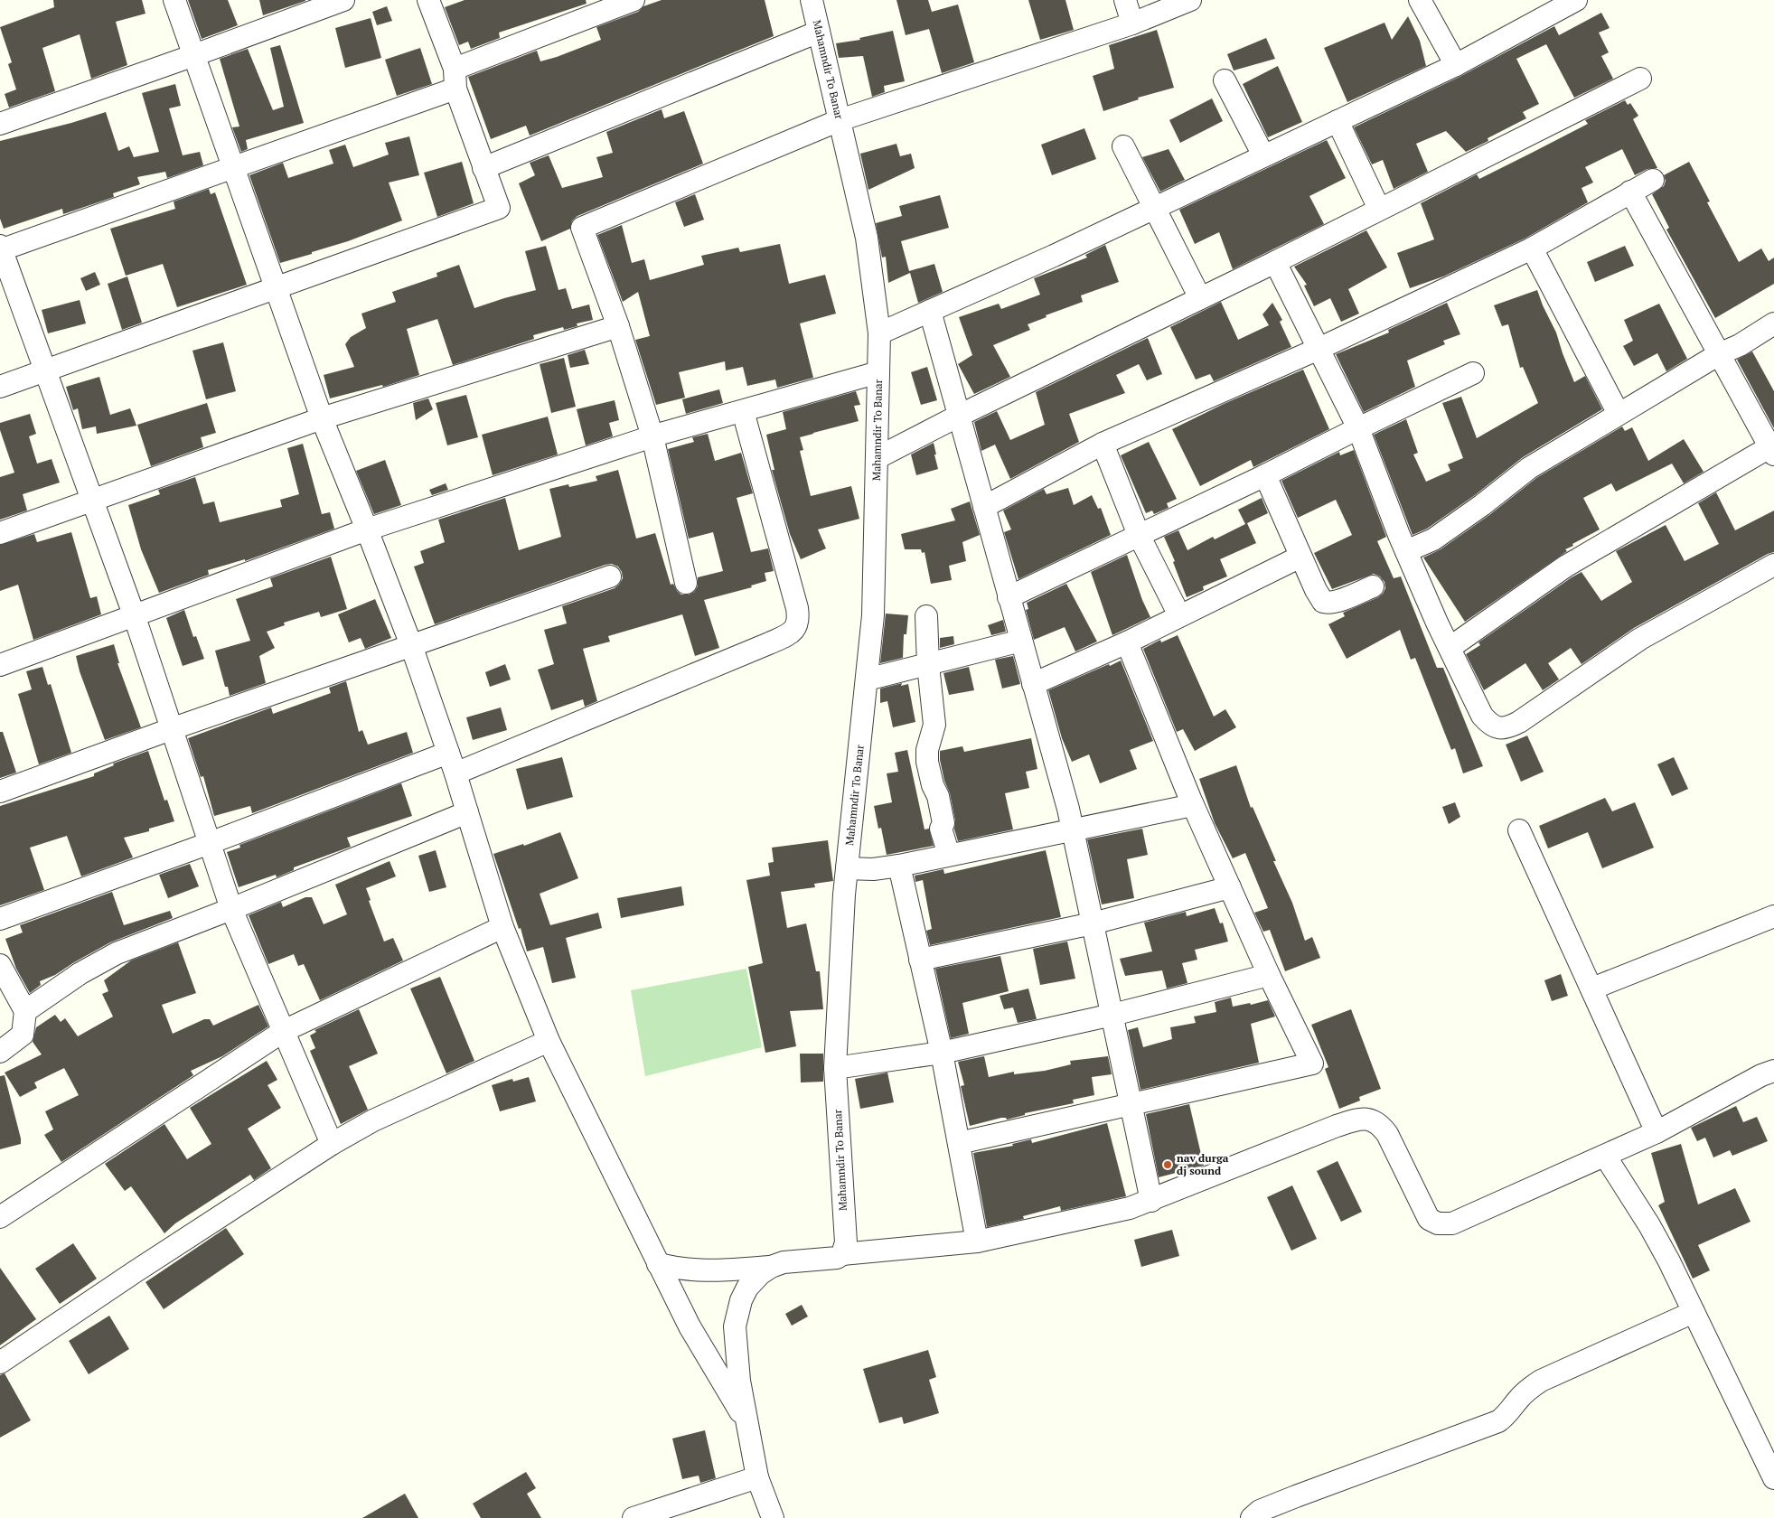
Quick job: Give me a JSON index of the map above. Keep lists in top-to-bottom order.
{
  "streets": {
    "street": ["Mahamndir To Banar"]
  },
  "places": ["nav durga dj sound"]
}
